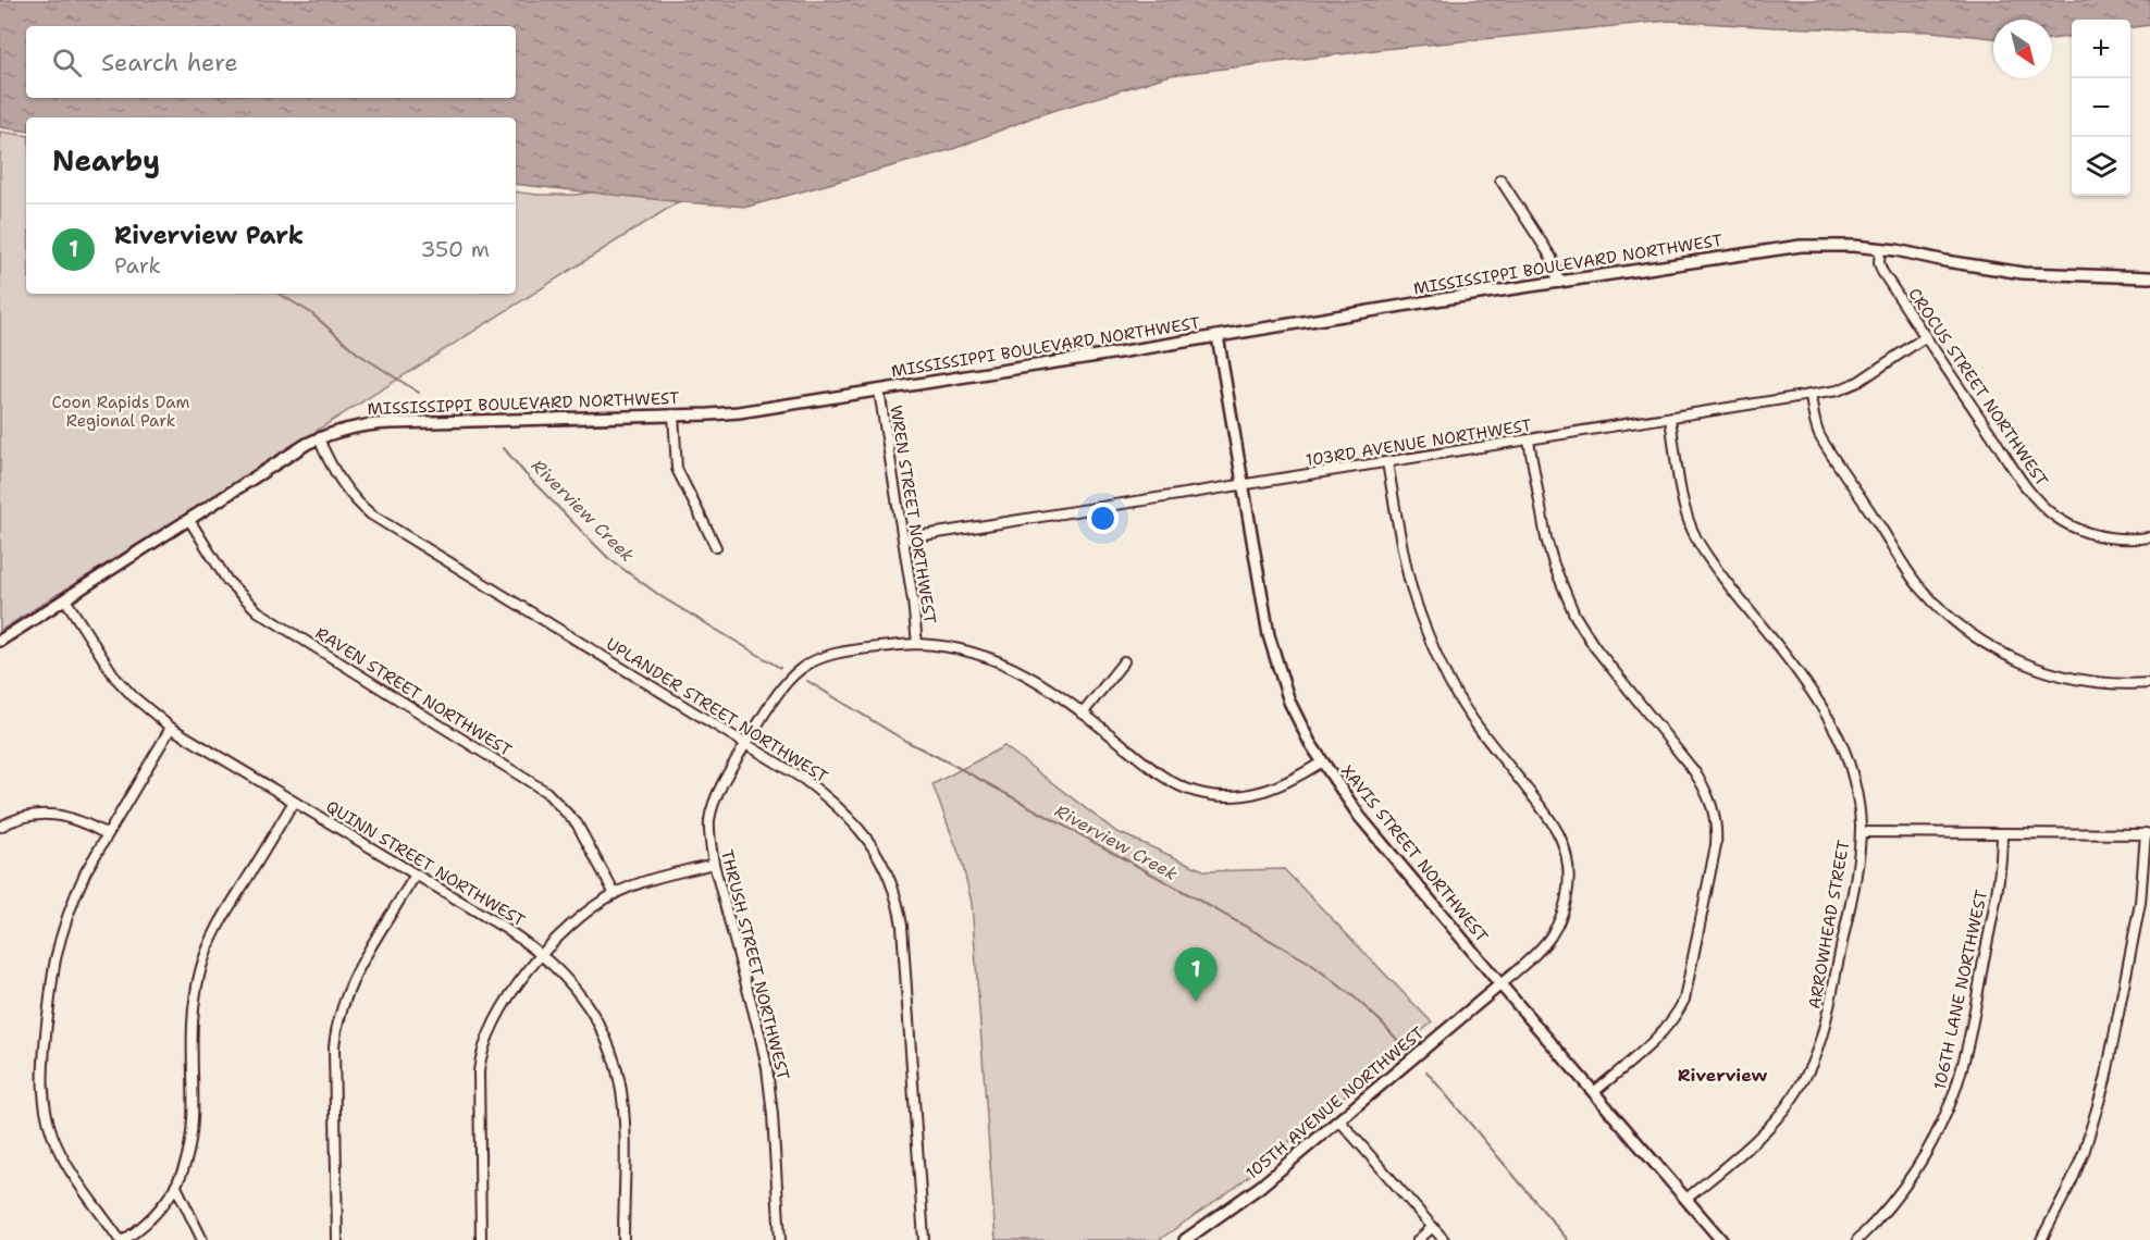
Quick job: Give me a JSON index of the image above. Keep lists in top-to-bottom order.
{
  "streets": {
    "street": [
      "MISSISSIPPI BOULEVARD NORTHWEST",
      "CROCUS STREET NORTHWEST",
      "103RD AVENUE NORTHWEST",
      "WREN STREET NORTHWEST",
      "RAVEN STREET NORTHWEST",
      "UPLANDER STREET NORTHWEST",
      "XAVIS STREET NORTHWEST",
      "QUINN STREET NORTHWEST",
      "ARROWHEAD STREET",
      "THRUSH STREET NORTHWEST",
      "106TH LANE NORTHWEST",
      "105TH AVENUE NORTHWEST"
    ]
  },
  "crossings": [
    ["MISSISSIPPI BOULEVARD NORTHWEST", "CROCUS STREET NORTHWEST"],
    ["MISSISSIPPI BOULEVARD NORTHWEST", "WREN STREET NORTHWEST"],
    ["MISSISSIPPI BOULEVARD NORTHWEST", "RAVEN STREET NORTHWEST"],
    ["MISSISSIPPI BOULEVARD NORTHWEST", "UPLANDER STREET NORTHWEST"],
    ["MISSISSIPPI BOULEVARD NORTHWEST", "XAVIS STREET NORTHWEST"],
    ["MISSISSIPPI BOULEVARD NORTHWEST", "QUINN STREET NORTHWEST"],
    ["CROCUS STREET NORTHWEST", "103RD AVENUE NORTHWEST"],
    ["103RD AVENUE NORTHWEST", "WREN STREET NORTHWEST"],
    ["103RD AVENUE NORTHWEST", "XAVIS STREET NORTHWEST"],
    ["103RD AVENUE NORTHWEST", "ARROWHEAD STREET"],
    ["WREN STREET NORTHWEST", "THRUSH STREET NORTHWEST"],
    ["UPLANDER STREET NORTHWEST", "THRUSH STREET NORTHWEST"],
    ["XAVIS STREET NORTHWEST", "ARROWHEAD STREET"],
    ["XAVIS STREET NORTHWEST", "THRUSH STREET NORTHWEST"],
    ["XAVIS STREET NORTHWEST", "105TH AVENUE NORTHWEST"]
  ],
  "districts": ["Riverview"],
  "water": ["Riverview Creek"],
  "parks": ["Coon Rapids Dam Regional Park"],
  "north": "bottom right",
  "page": {
    "map_buttons": ["+", "−"],
    "search": "Search here",
    "heading": "Nearby",
    "list": [
      {
        "mark": "1",
        "name": "Riverview Park",
        "note": "Park",
        "value": "350 m"
      }
    ],
    "pins": "1"
  }
}
